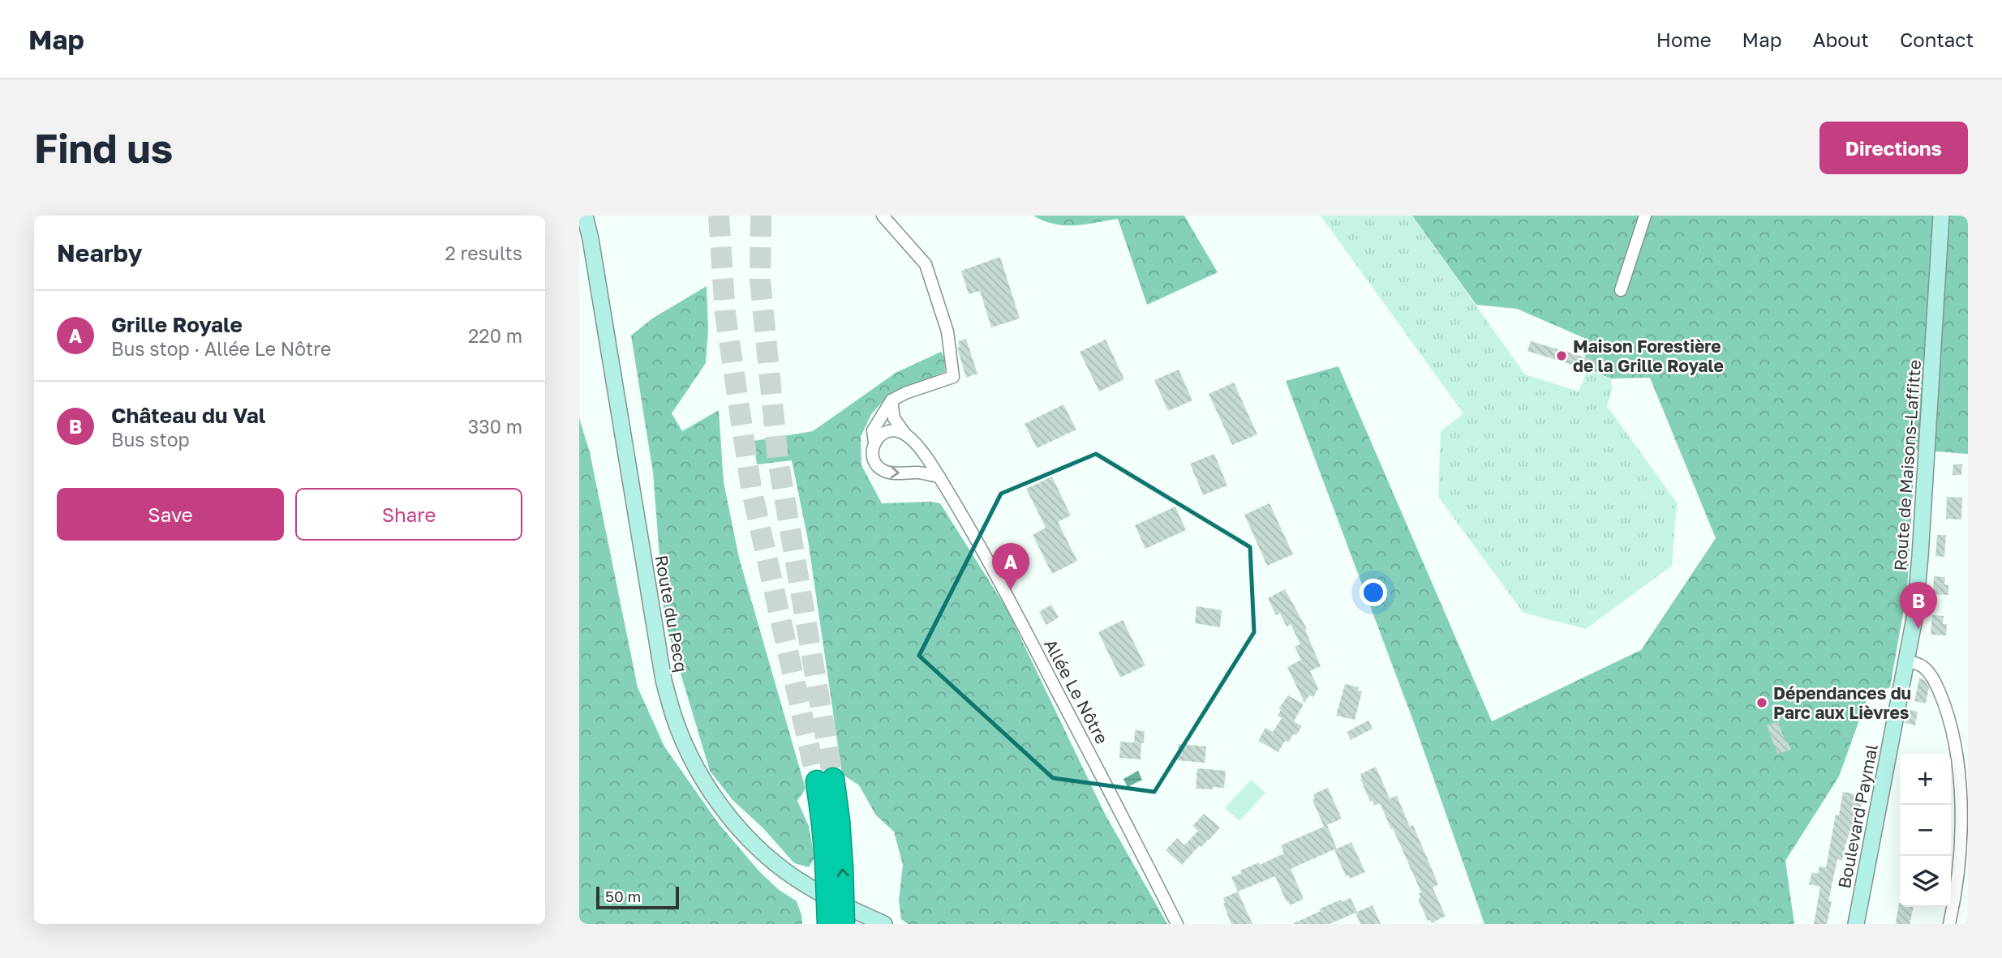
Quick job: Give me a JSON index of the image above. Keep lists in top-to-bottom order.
{
  "streets": {
    "main road": ["Route de Maisons-Laffitte", "Route du Pecq", "Boulevard Paymal"],
    "street": ["Allée Le Nôtre"]
  },
  "crossings": [
    ["Route de Maisons-Laffitte", "Boulevard Paymal"]
  ],
  "places": ["Maison Forestière de la Grille Royale", "Dépendances du Parc aux Lièvres"],
  "scale_bar": "50 m",
  "page": {
    "header": "Map",
    "nav": [
      "Home",
      "Map",
      "About",
      "Contact"
    ],
    "buttons": [
      "Directions",
      ["Save", "Share"]
    ],
    "title": "Find us",
    "heading": ["Nearby", "2 results"],
    "list": [
      {
        "mark": "A",
        "name": "Grille Royale",
        "note": "Bus stop · Allée Le Nôtre",
        "value": "220 m"
      },
      {
        "mark": "B",
        "name": "Château du Val",
        "note": "Bus stop",
        "value": "330 m"
      }
    ],
    "pins": ["A", "B"],
    "map_buttons": ["+", "−"],
    "scale": "50 m"
  }
}
